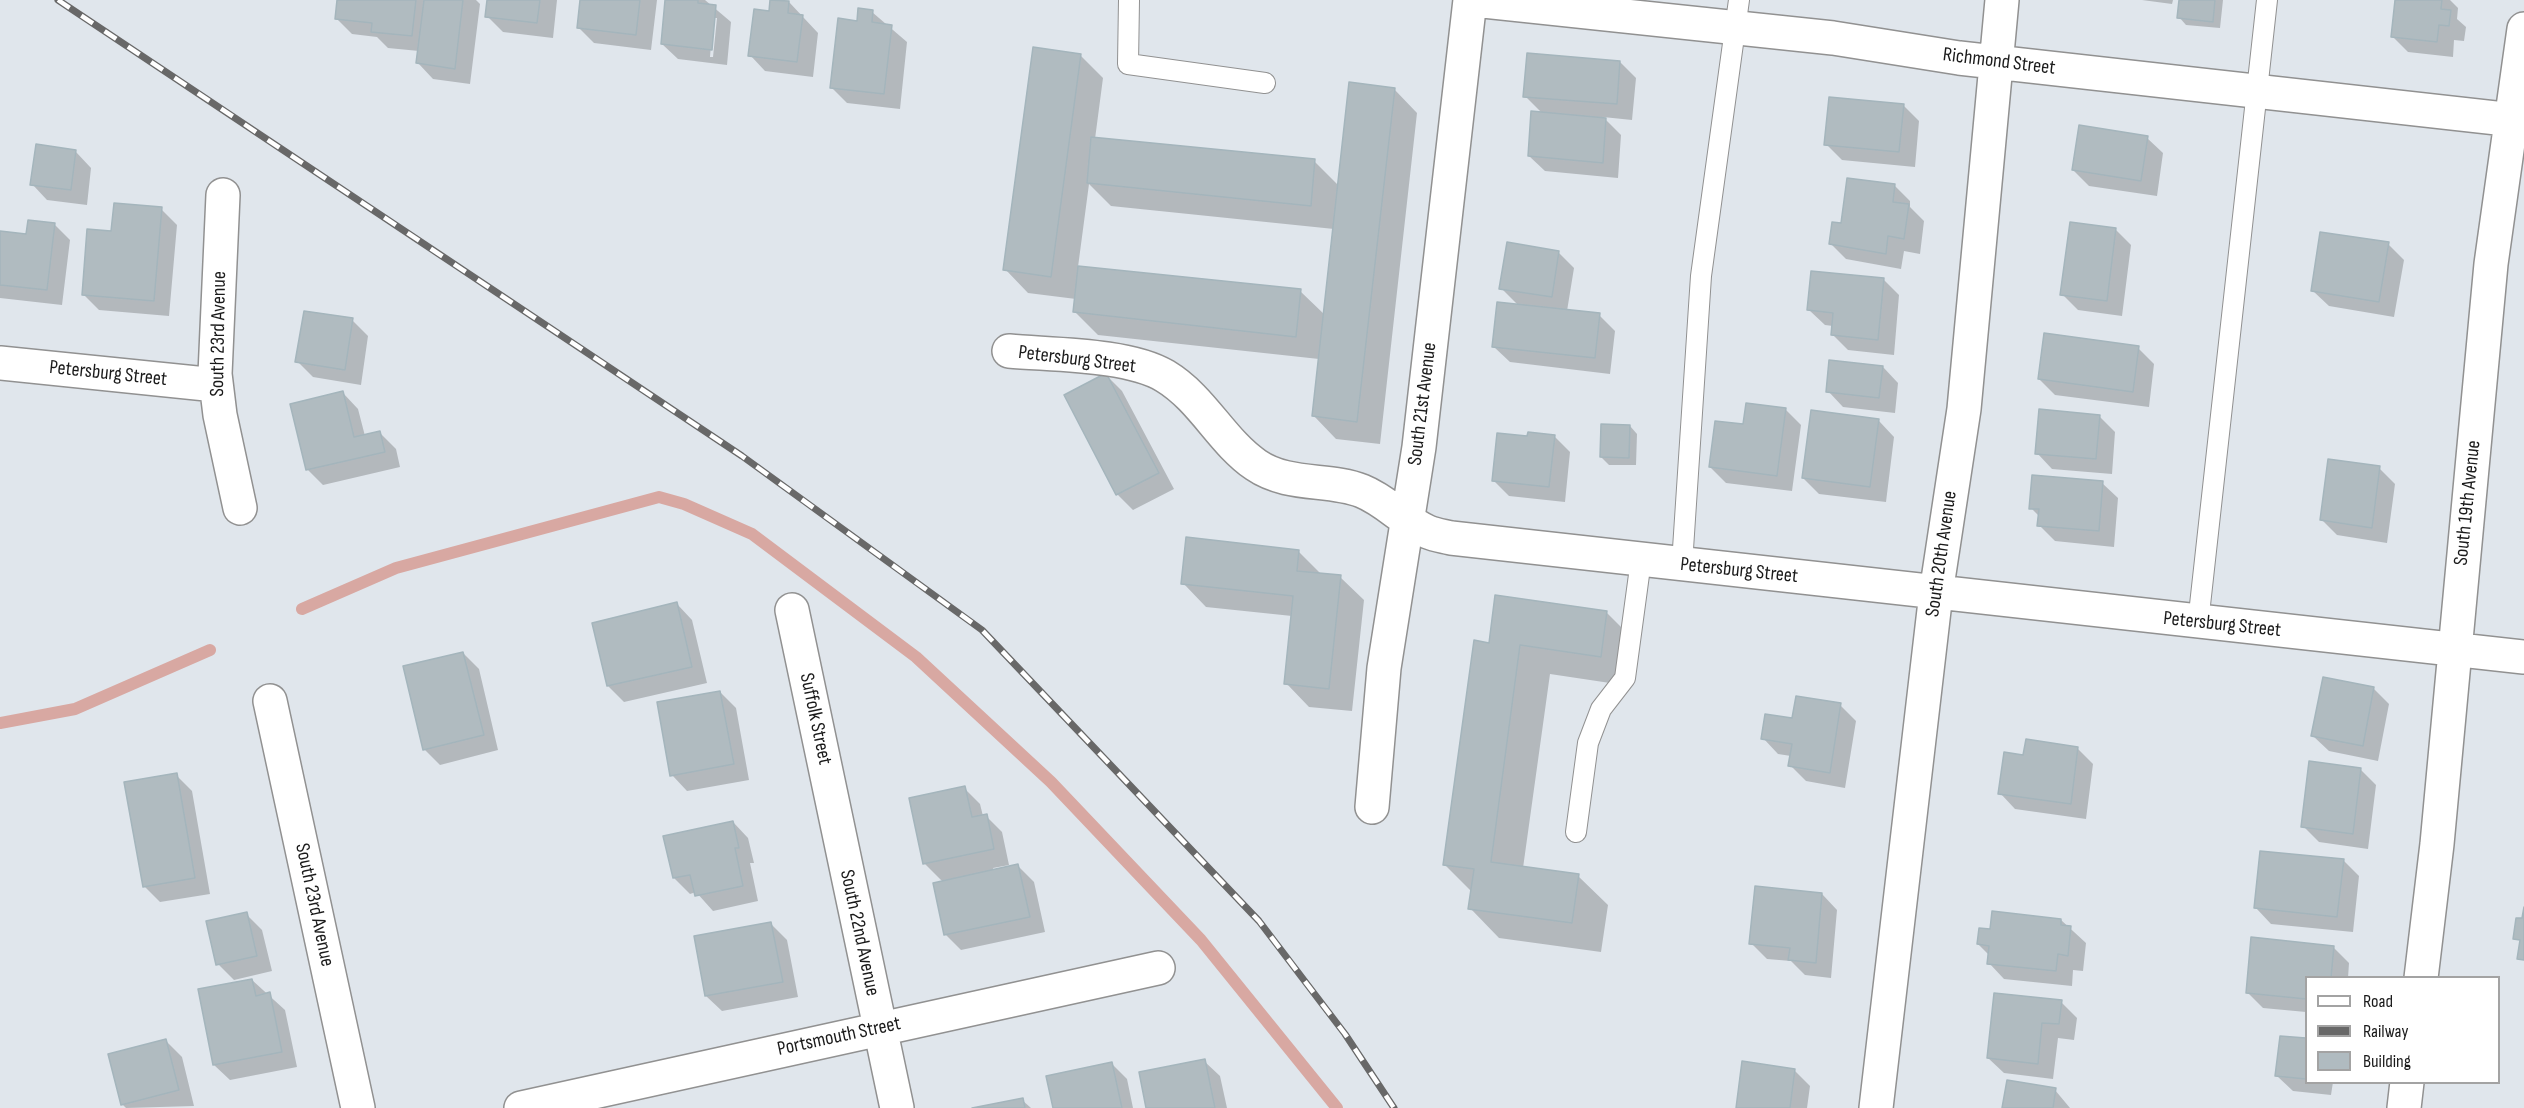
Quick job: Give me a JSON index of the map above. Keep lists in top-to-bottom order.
{
  "streets": {
    "street": [
      "Richmond Street",
      "South 23rd Avenue",
      "Petersburg Street",
      "South 21st Avenue",
      "South 19th Avenue",
      "South 20th Avenue",
      "Suffolk Street",
      "South 22nd Avenue",
      "Portsmouth Street"
    ]
  },
  "crossings": [
    ["Richmond Street", "South 21st Avenue"],
    ["Richmond Street", "South 19th Avenue"],
    ["Richmond Street", "South 20th Avenue"],
    ["South 23rd Avenue", "Petersburg Street"],
    ["Petersburg Street", "South 21st Avenue"],
    ["Petersburg Street", "South 19th Avenue"],
    ["Petersburg Street", "South 20th Avenue"],
    ["Suffolk Street", "South 22nd Avenue"],
    ["South 22nd Avenue", "Portsmouth Street"]
  ],
  "legend": ["Road", "Railway", "Building"]
}
